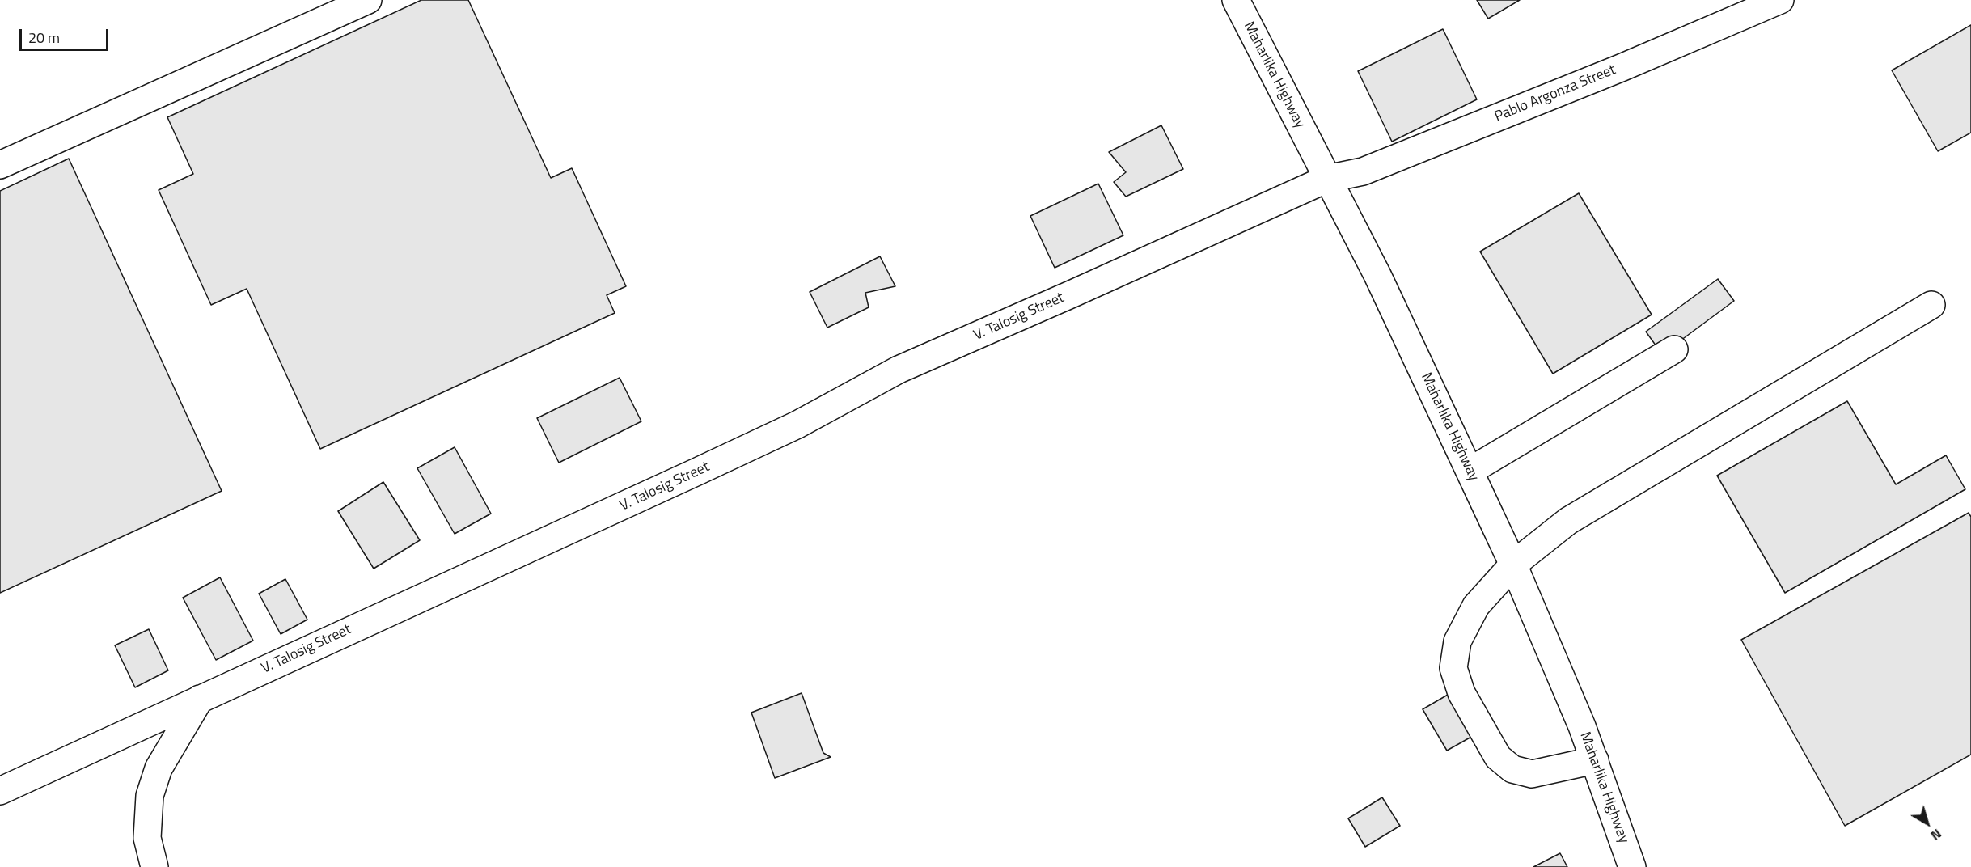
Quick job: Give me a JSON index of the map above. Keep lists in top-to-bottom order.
{
  "streets": {
    "main road": ["Maharlika Highway", "Pablo Argonza Street", "V. Talosig Street"]
  },
  "crossings": [
    ["Maharlika Highway", "Pablo Argonza Street"],
    ["Maharlika Highway", "V. Talosig Street"],
    ["Pablo Argonza Street", "V. Talosig Street"]
  ],
  "scale_bar": "20 m",
  "north": "bottom right"
}
